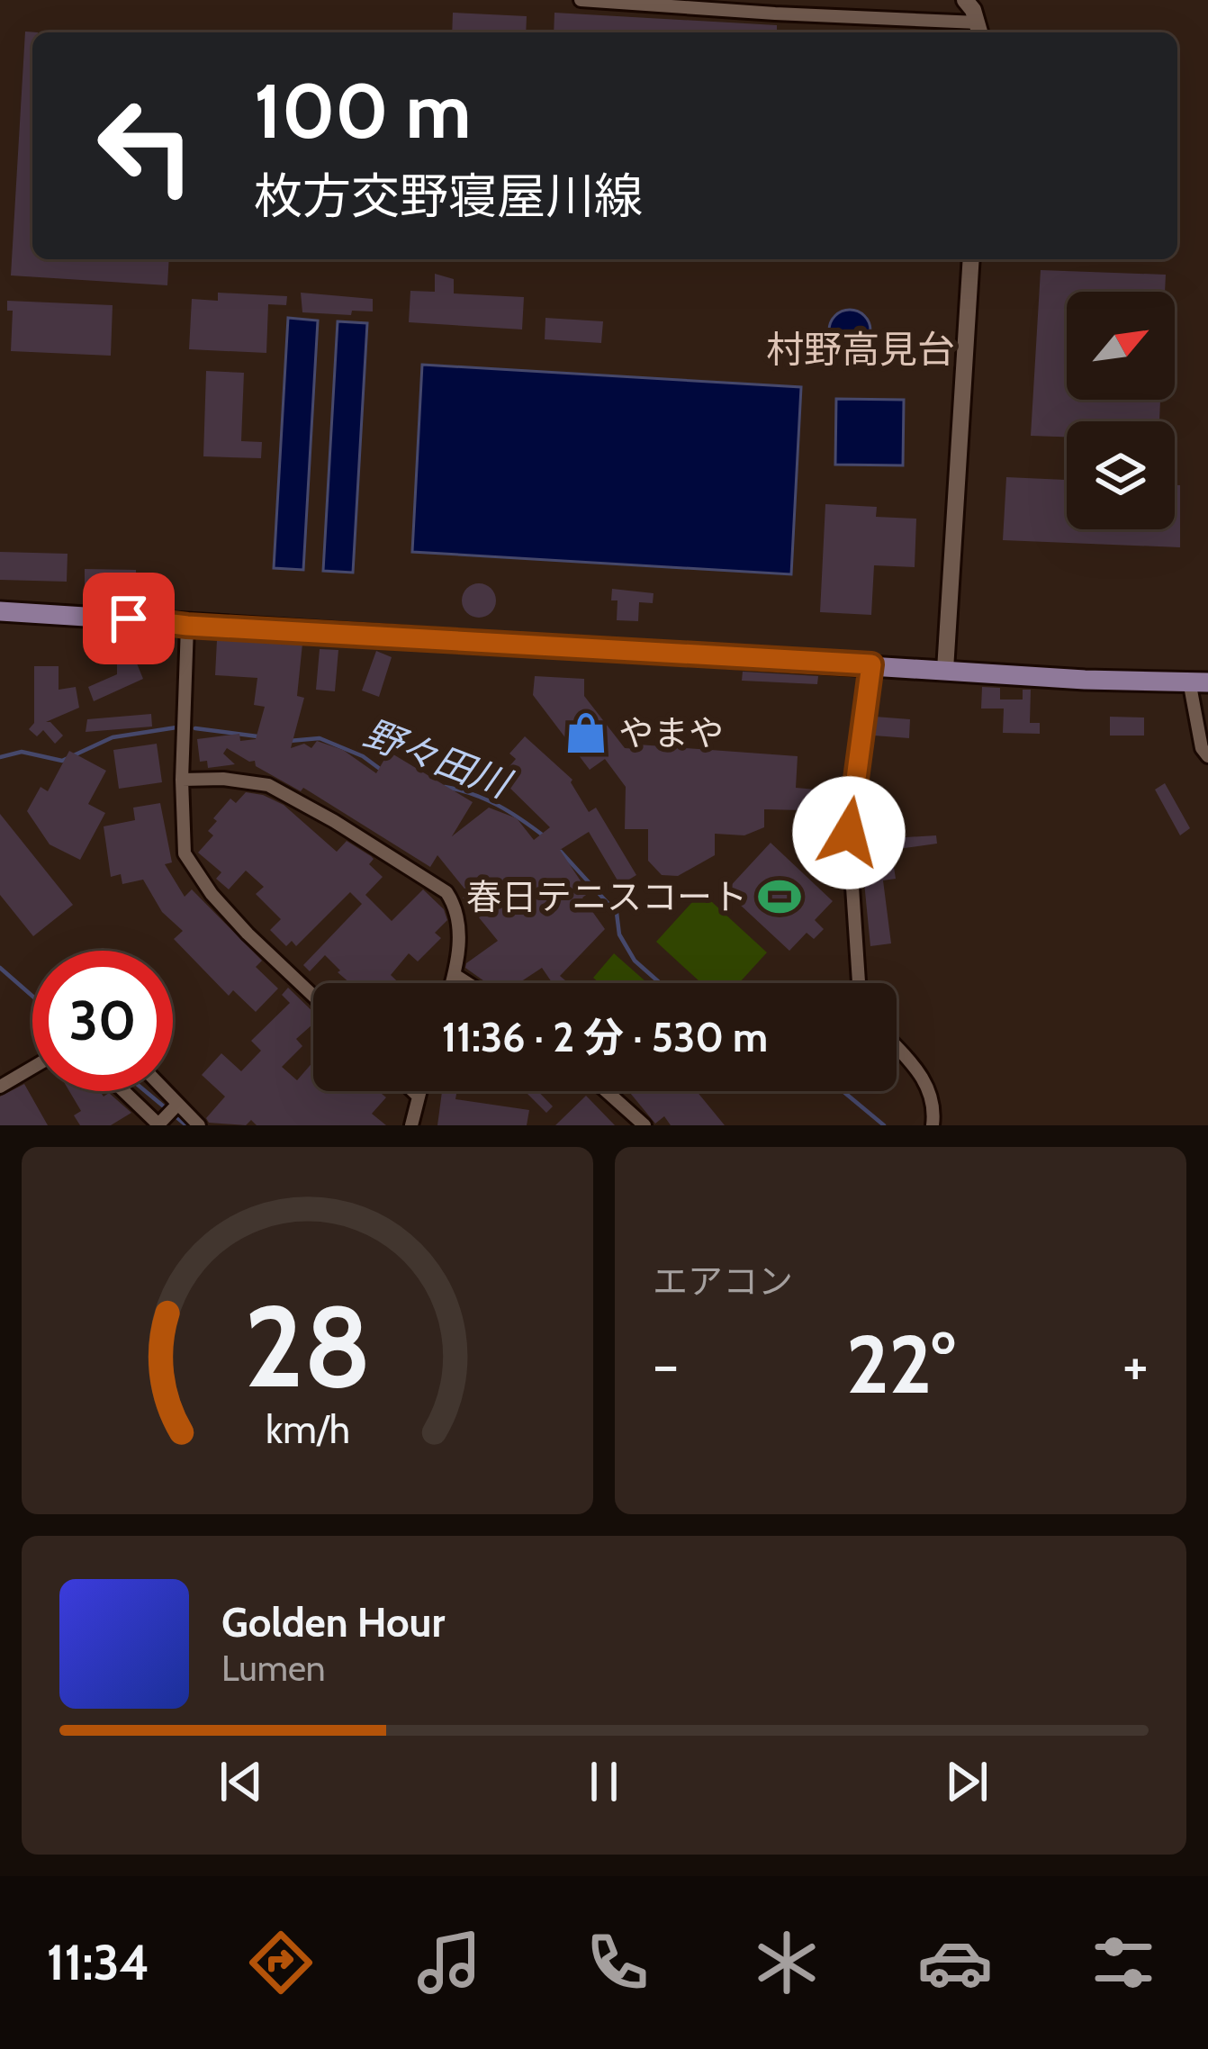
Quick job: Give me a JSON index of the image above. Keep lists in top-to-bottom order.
{
  "districts": ["村野高見台"],
  "water": ["野々田川"],
  "places": {
    "shop": ["やまや"],
    "sports": ["春日テニスコート"]
  },
  "north": "top right",
  "page": {
    "turn": ["100 m", "枚方交野寝屋川線"],
    "limit": "30",
    "trip": "11:36 · 2 分 · 530 m",
    "tile": "エアコン",
    "heat": ["−", "22°", "+"],
    "song": ["Golden Hour", "Lumen"],
    "tabs": "11:34",
    "gauge": ["28", "km/h"]
  }
}
